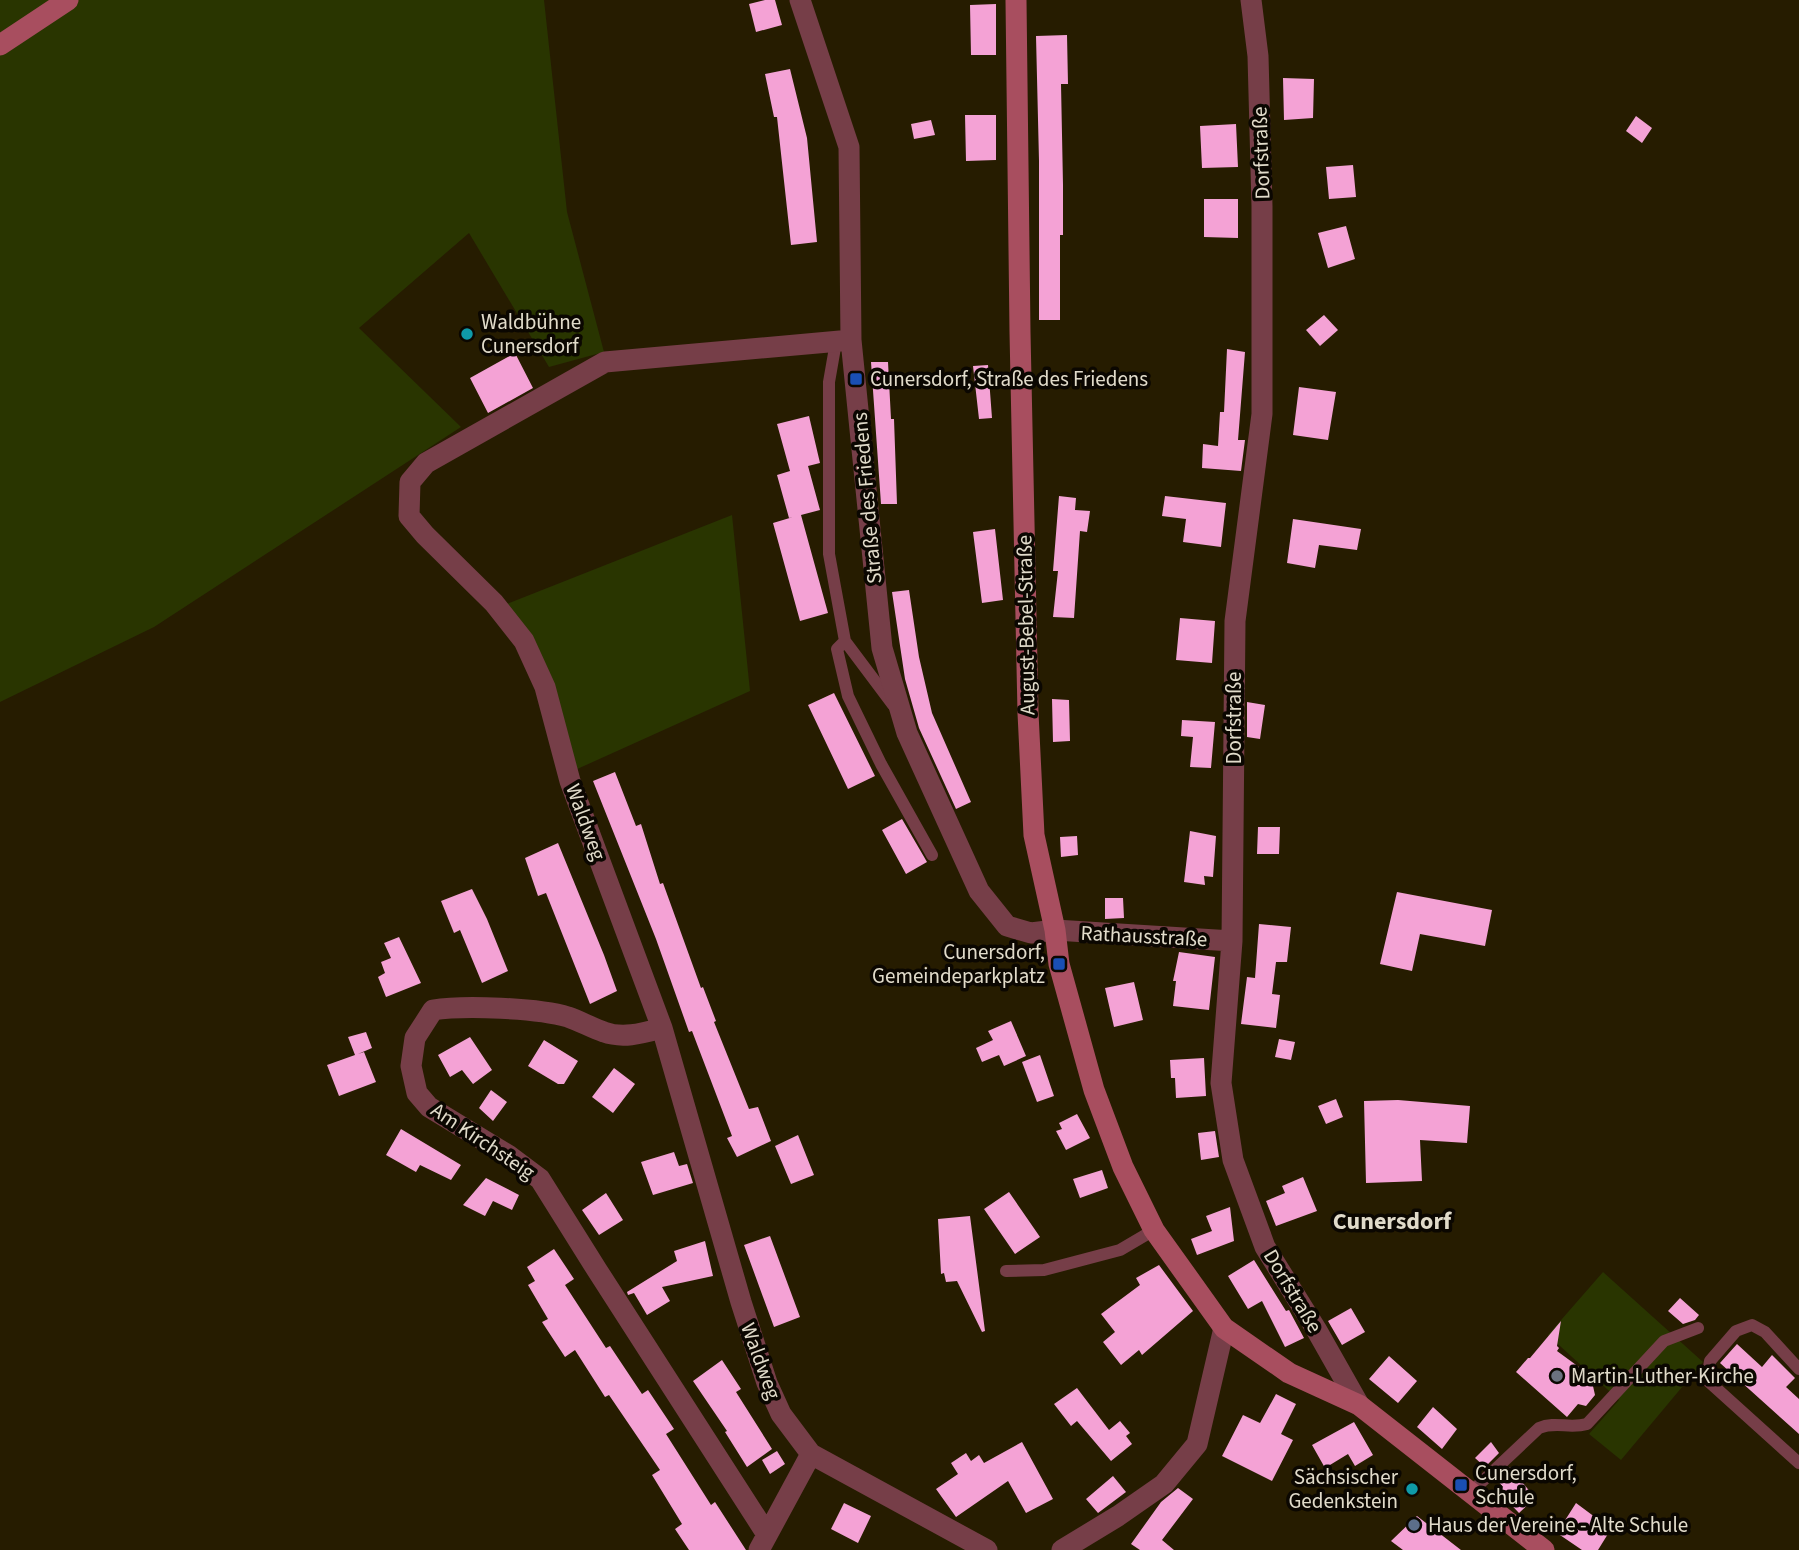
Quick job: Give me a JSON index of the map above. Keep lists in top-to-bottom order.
{
  "streets": {
    "main road": ["August-Bebel-Straße"],
    "street": [
      "Dorfstraße",
      "Straße des Friedens",
      "Waldweg",
      "Rathausstraße",
      "Am Kirchsteig"
    ]
  },
  "crossings": [
    ["Dorfstraße", "August-Bebel-Straße"],
    ["Dorfstraße", "Rathausstraße"],
    ["Straße des Friedens", "August-Bebel-Straße"],
    ["Straße des Friedens", "Waldweg"],
    ["Straße des Friedens", "Rathausstraße"],
    ["August-Bebel-Straße", "Rathausstraße"],
    ["Waldweg", "Am Kirchsteig"]
  ],
  "districts": ["Cunersdorf"],
  "places": {
    "other": [
      "Waldbühne Cunersdorf",
      "Martin-Luther-Kirche",
      "Sächsischer Gedenkstein",
      "Haus der Vereine - Alte Schule"
    ],
    "transit": ["Cunersdorf, Straße des Friedens", "Cunersdorf, Gemeindeparkplatz", "Cunersdorf, Schule"]
  }
}
